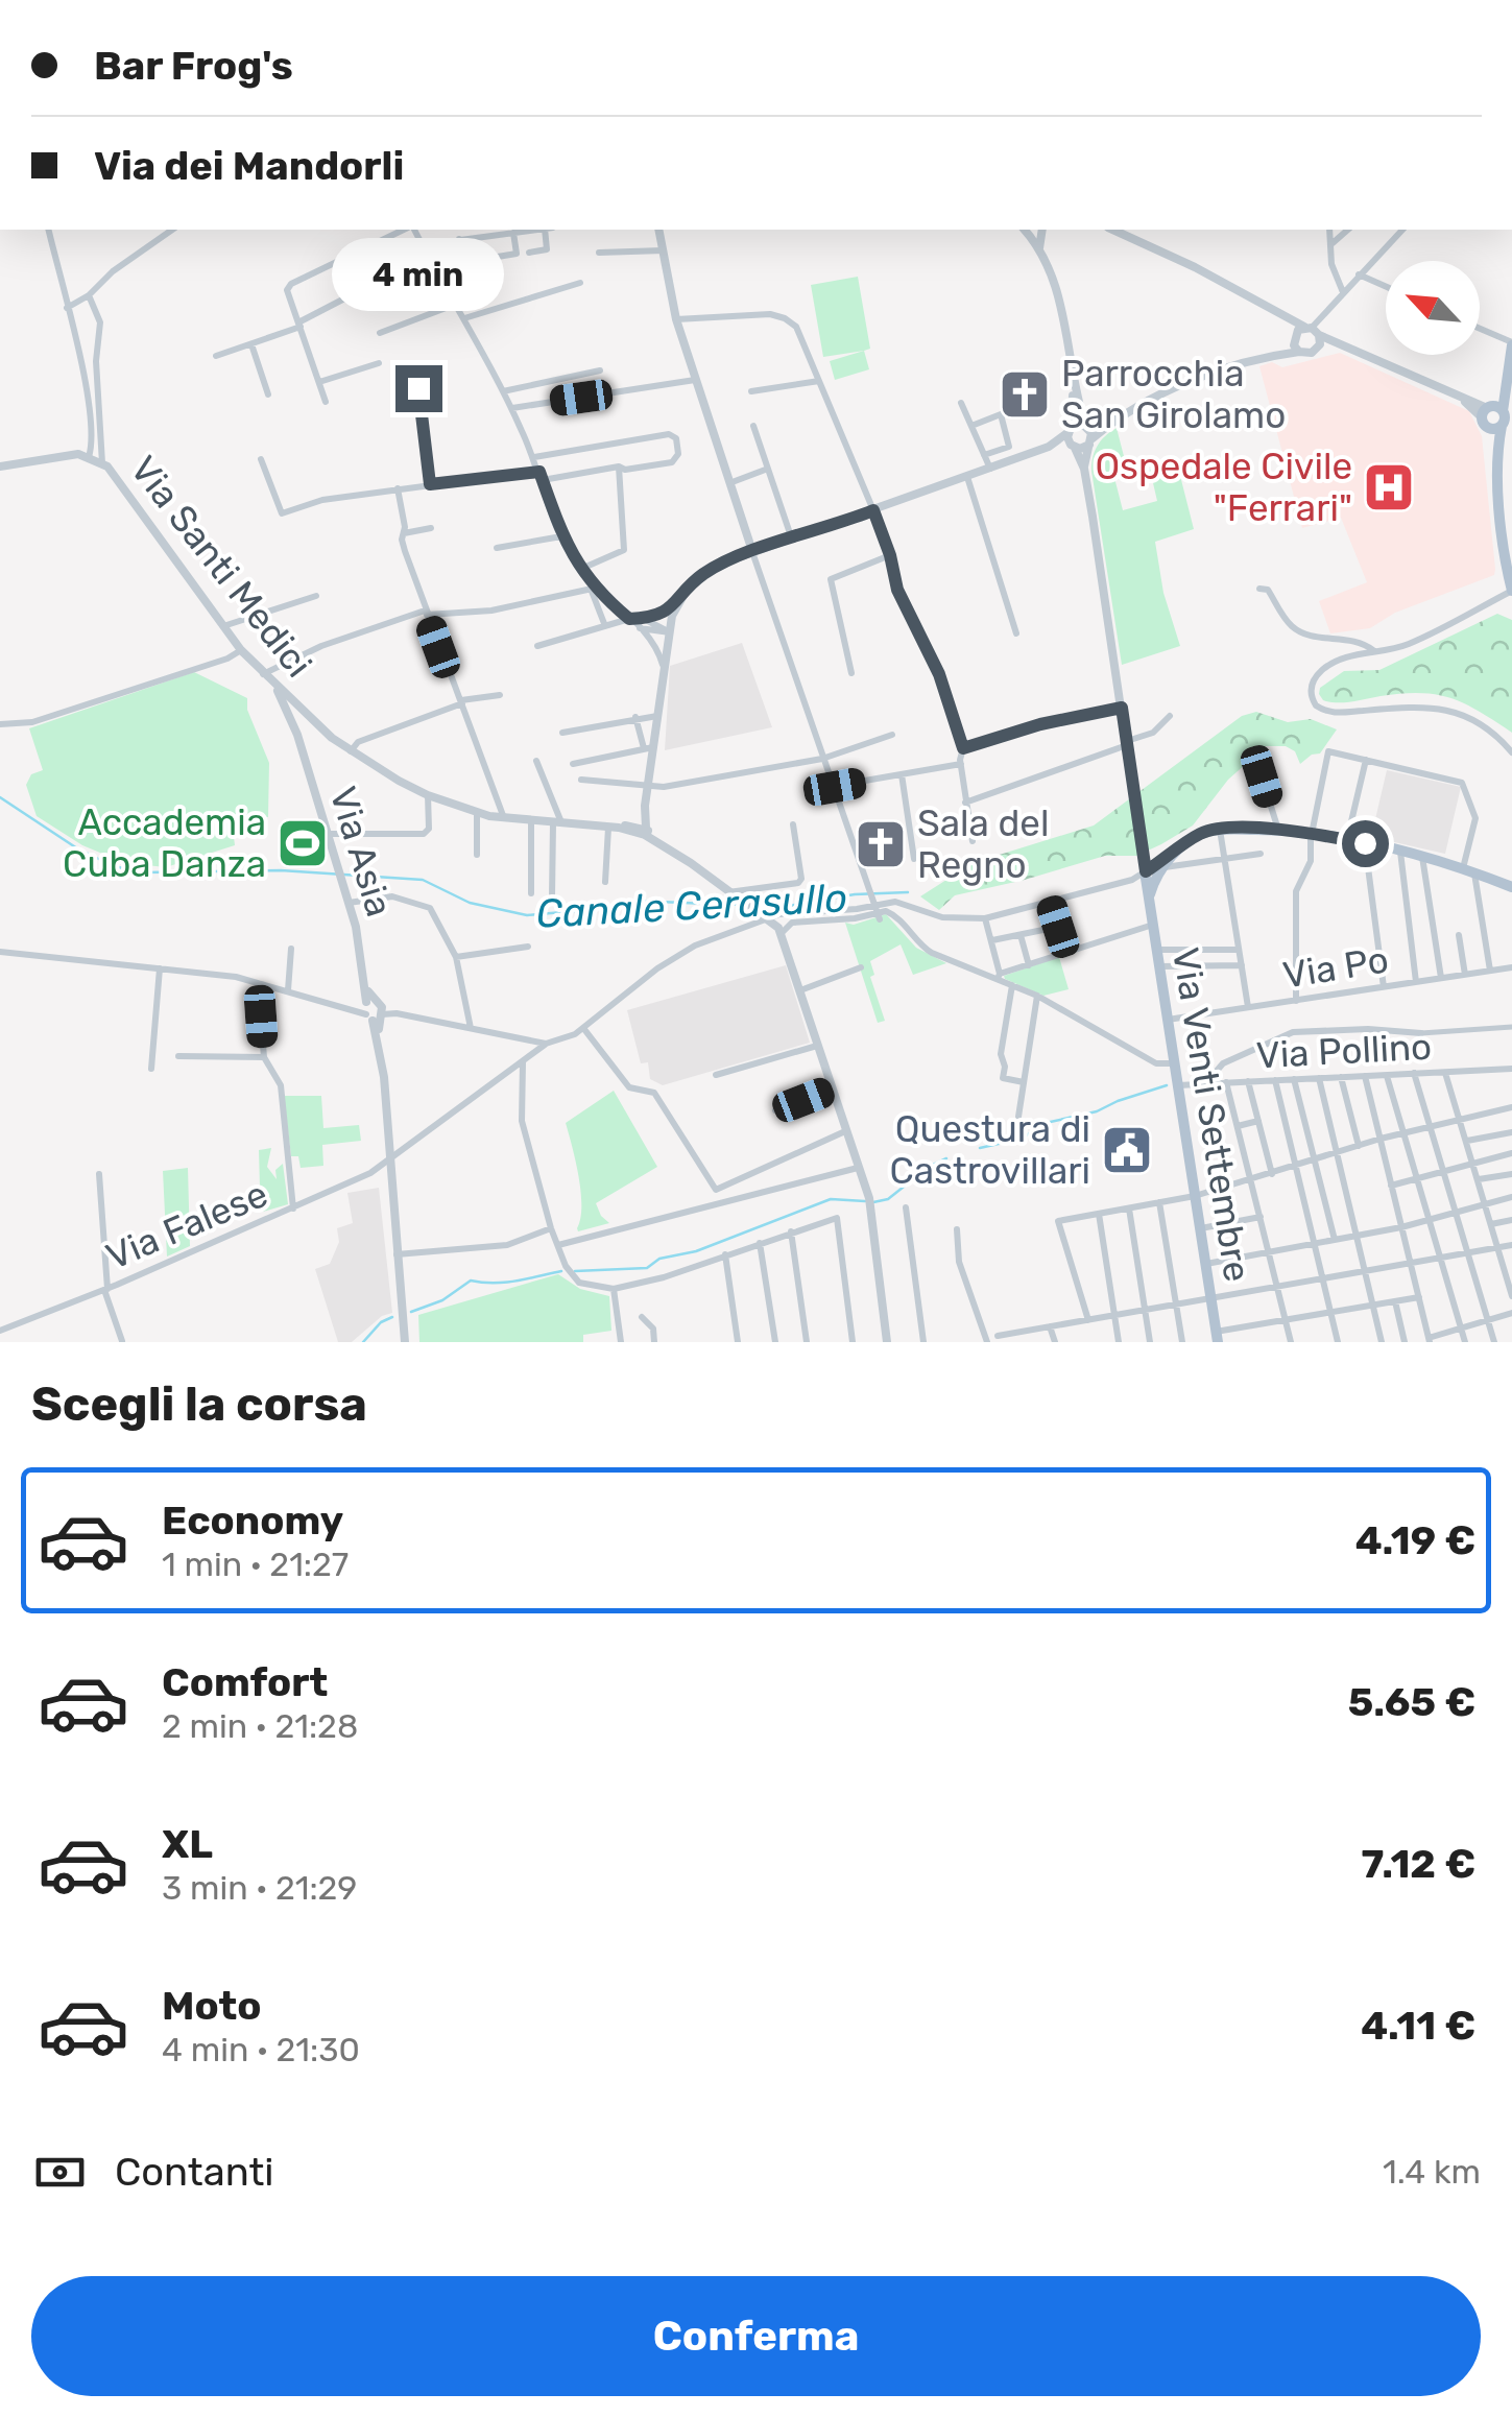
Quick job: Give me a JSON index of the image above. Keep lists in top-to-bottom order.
{
  "streets": {
    "main road": ["Via Venti Settembre"],
    "street": [
      "Via Santi Medici",
      "Via Asia",
      "Via Po",
      "Via Pollino",
      "Via Falese"
    ]
  },
  "crossings": [
    ["Via Santi Medici", "Via Asia"],
    ["Via Po", "Via Venti Settembre"],
    ["Via Pollino", "Via Venti Settembre"]
  ],
  "water": ["Canale Cerasullo"],
  "places": {
    "church": ["Parrocchia San Girolamo", "Sala del Regno"],
    "hospital": ["Ospedale Civile \"Ferrari\""],
    "sports": ["Accademia Cuba Danza"],
    "public building": ["Questura di Castrovillari"]
  },
  "north": "top left",
  "page": {
    "banner": ["Bar Frog's", "Via dei Mandorli"],
    "bubble": "4 min",
    "heading": "Scegli la corsa",
    "list": [
      {
        "name": "Economy",
        "note": "1 min · 21:27",
        "value": "4.19 €"
      },
      {
        "name": "Comfort",
        "note": "2 min · 21:28",
        "value": "5.65 €"
      },
      {
        "name": "XL",
        "note": "3 min · 21:29",
        "value": "7.12 €"
      },
      {
        "name": "Moto",
        "note": "4 min · 21:30",
        "value": "4.11 €"
      }
    ],
    "pay": ["Contanti", "1.4 km"],
    "buttons": "Conferma"
  }
}
